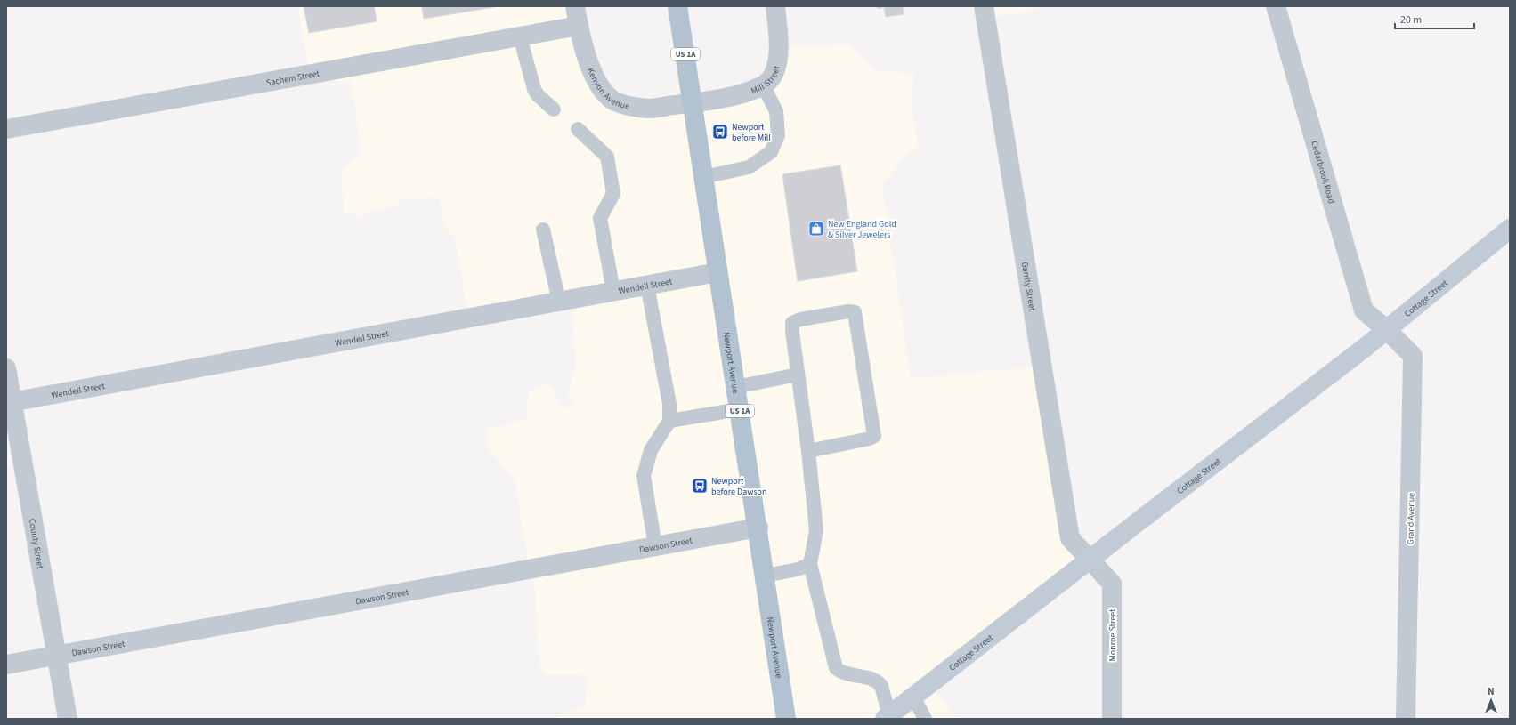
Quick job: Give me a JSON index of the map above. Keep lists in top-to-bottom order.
{
  "streets": {
    "main road": ["US 1A", "Cottage Street", "Newport Avenue"],
    "street": [
      "Mill Street",
      "Sachem Street",
      "Kenyon Avenue",
      "Cedarbrook Road",
      "Wendell Street",
      "Garrity Street",
      "Grand Avenue",
      "County Street",
      "Dawson Street",
      "Monroe Street"
    ]
  },
  "crossings": [
    ["Mill Street", "Kenyon Avenue"],
    ["Mill Street", "Newport Avenue"],
    ["Sachem Street", "Kenyon Avenue"],
    ["Kenyon Avenue", "Newport Avenue"],
    ["Cedarbrook Road", "Cottage Street"],
    ["Cedarbrook Road", "Grand Avenue"],
    ["Wendell Street", "Newport Avenue"],
    ["Wendell Street", "County Street"],
    ["Garrity Street", "Cottage Street"],
    ["Garrity Street", "Monroe Street"],
    ["Cottage Street", "Grand Avenue"],
    ["Cottage Street", "Monroe Street"],
    ["Newport Avenue", "Dawson Street"],
    ["County Street", "Dawson Street"]
  ],
  "places": {
    "bus stop": ["Newport before Mill", "Newport before Dawson"],
    "shop": ["New England Gold & Silver Jewelers"]
  },
  "scale_bar": "20 m",
  "north": "top"
}
